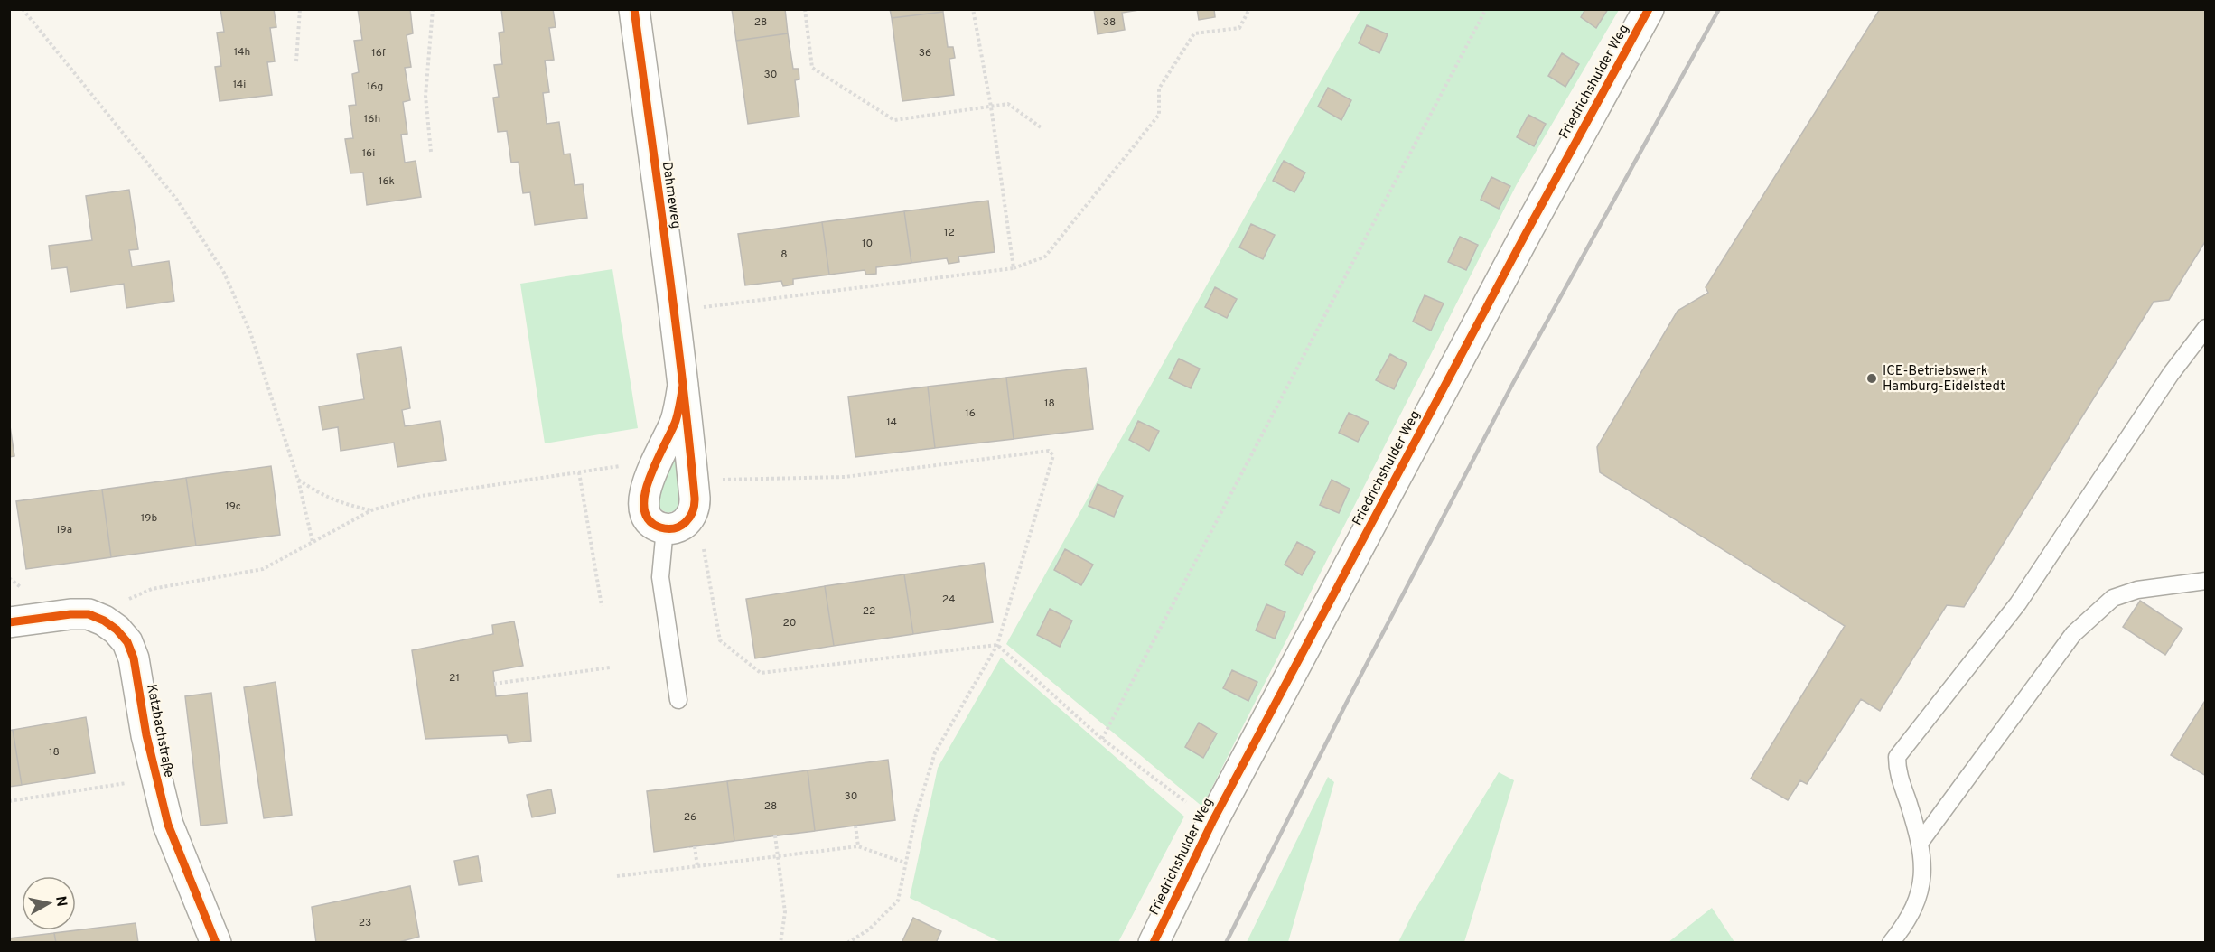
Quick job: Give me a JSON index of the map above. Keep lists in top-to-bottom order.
{
  "streets": {
    "street": ["Friedrichshulder Weg", "Dahmeweg", "Katzbachstraße"]
  },
  "places": ["ICE-Betriebswerk Hamburg-Eidelstedt"],
  "house_numbers": [
    "28",
    "38",
    "14h",
    "16f",
    "36",
    "30",
    "14i",
    "16g",
    "16h",
    "16i",
    "16k",
    "12",
    "10",
    "8",
    "18",
    "16",
    "14",
    "19c",
    "19b",
    "19a",
    "24",
    "22",
    "20",
    "21",
    "18",
    "30",
    "28",
    "26",
    "23"
  ],
  "north": "right"
}
